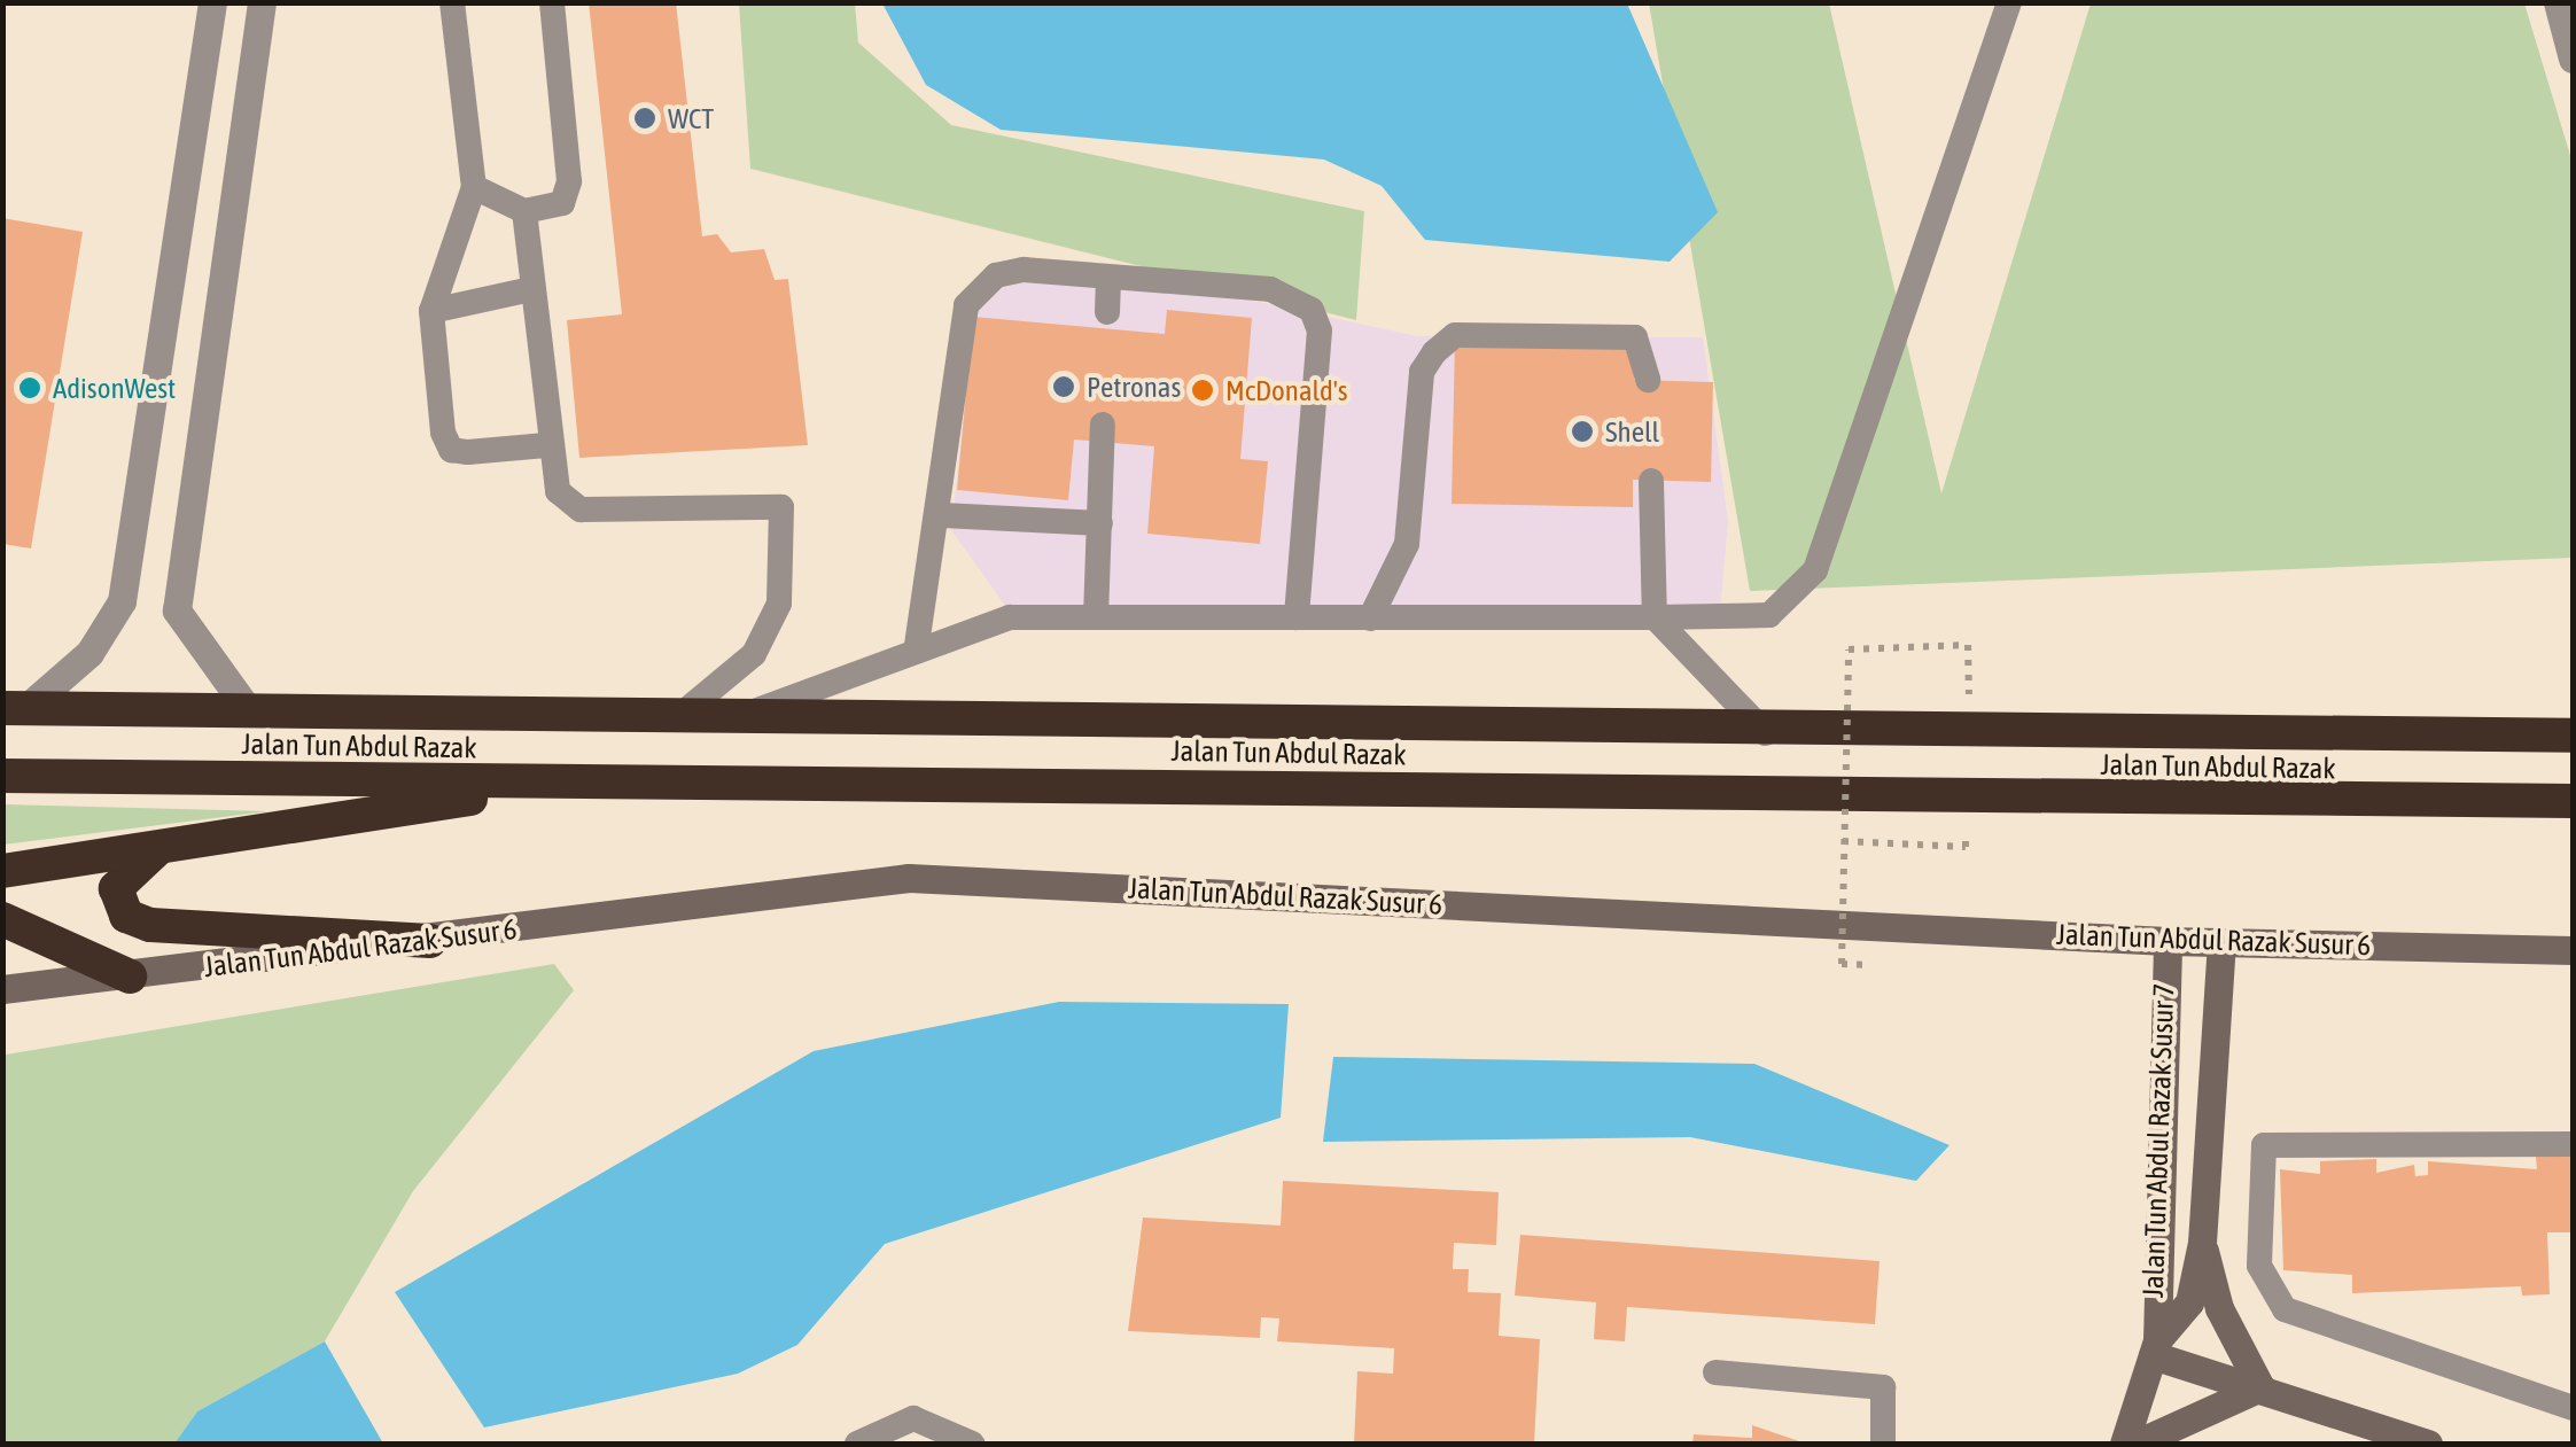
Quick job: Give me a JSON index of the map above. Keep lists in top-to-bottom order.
{
  "streets": {
    "highway": ["Jalan Tun Abdul Razak"],
    "street": ["Jalan Tun Abdul Razak Susur 6", "Jalan Tun Abdul Razak Susur 7"]
  },
  "crossings": [
    ["Jalan Tun Abdul Razak Susur 6", "Jalan Tun Abdul Razak Susur 7"]
  ],
  "places": [
    "WCT",
    "Petronas",
    "AdisonWest",
    "McDonald's",
    "Shell"
  ]
}
